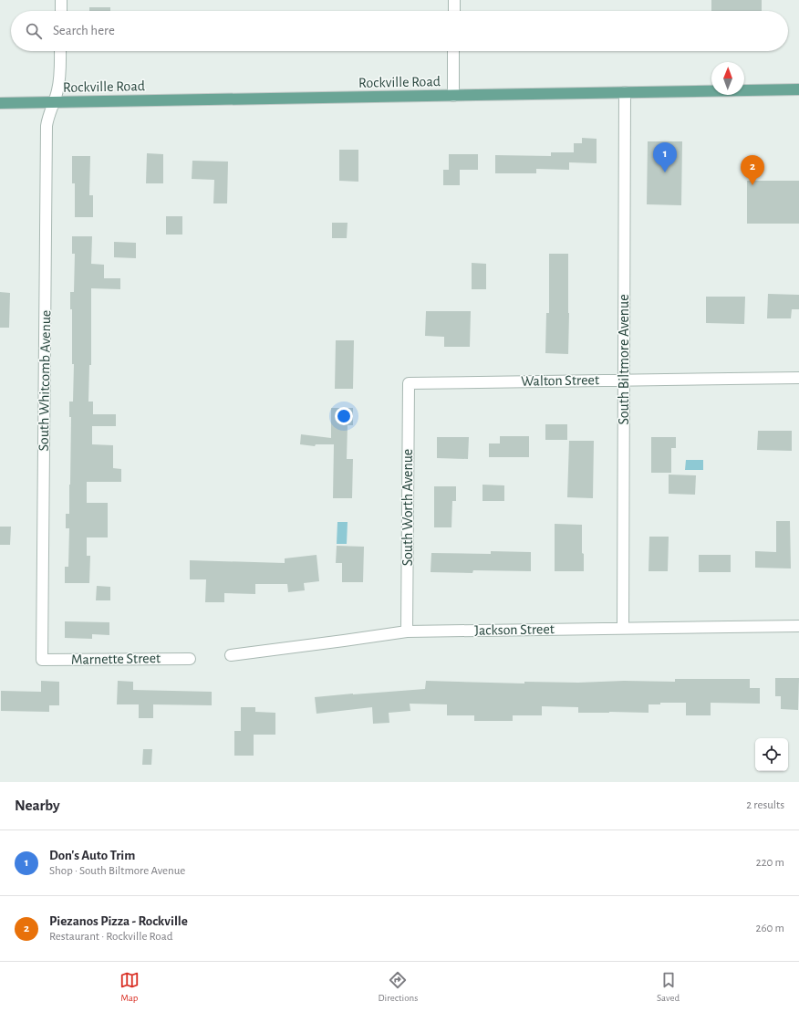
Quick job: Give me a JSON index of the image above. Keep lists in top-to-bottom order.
{
  "streets": {
    "main road": ["Rockville Road"],
    "street": [
      "South Biltmore Avenue",
      "South Whitcomb Avenue",
      "Walton Street",
      "South Worth Avenue",
      "Jackson Street",
      "Marnette Street"
    ]
  },
  "crossings": [
    ["Rockville Road", "South Biltmore Avenue"],
    ["Rockville Road", "South Whitcomb Avenue"],
    ["South Biltmore Avenue", "Walton Street"],
    ["South Biltmore Avenue", "Jackson Street"],
    ["South Whitcomb Avenue", "Marnette Street"],
    ["Walton Street", "South Worth Avenue"],
    ["South Worth Avenue", "Jackson Street"]
  ],
  "north": "top",
  "page": {
    "search": "Search here",
    "pins": ["1", "2"],
    "heading": ["Nearby", "2 results"],
    "list": [
      {
        "mark": "1",
        "name": "Don's Auto Trim",
        "note": "Shop · South Biltmore Avenue",
        "value": "220 m"
      },
      {
        "mark": "2",
        "name": "Piezanos Pizza - Rockville",
        "note": "Restaurant · Rockville Road",
        "value": "260 m"
      }
    ],
    "nav": ["Map", "Directions", "Saved"]
  }
}
